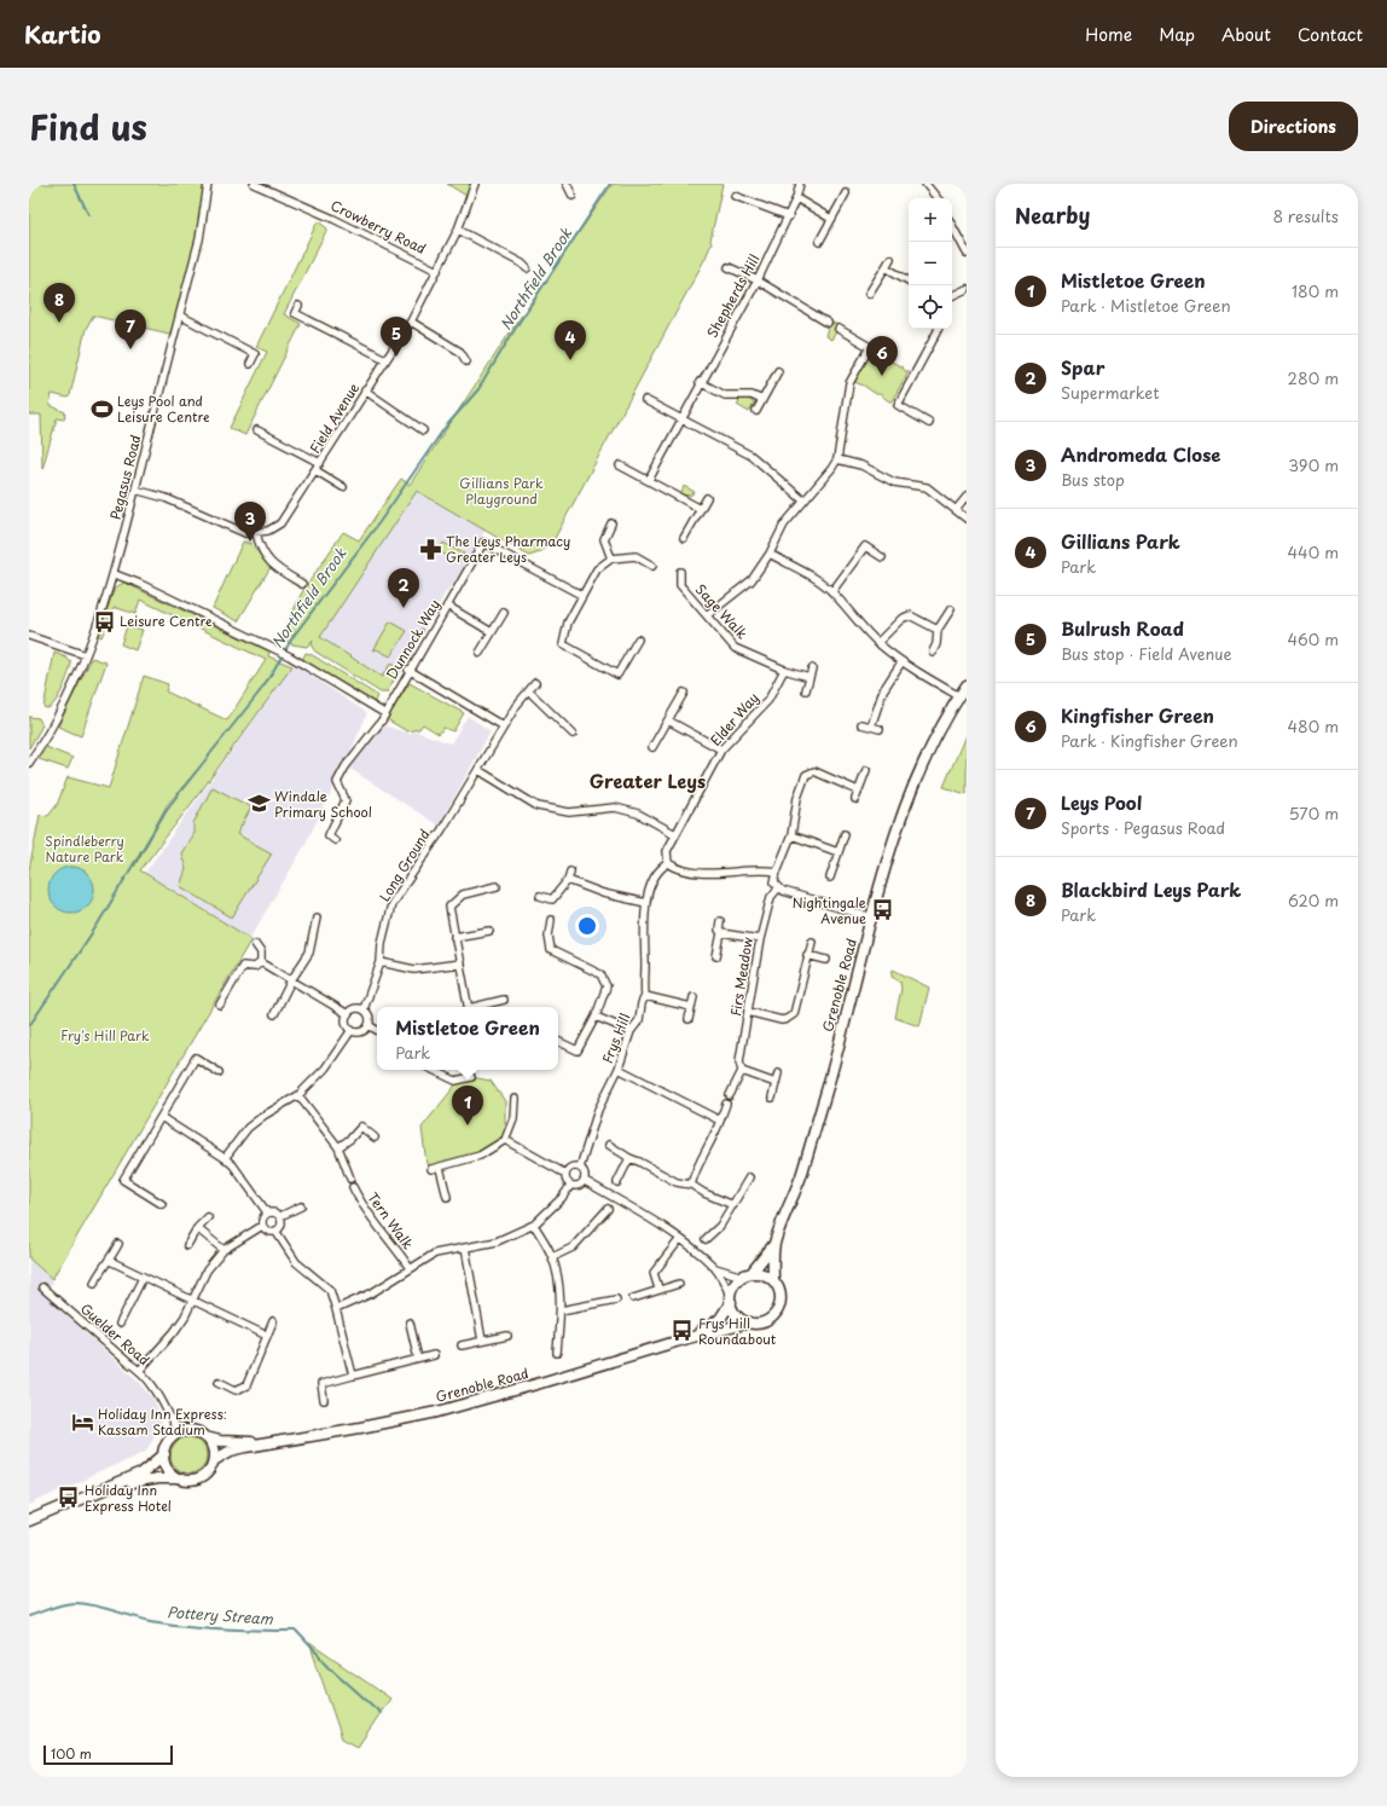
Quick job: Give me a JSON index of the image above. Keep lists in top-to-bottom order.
{
  "streets": {
    "street": [
      "Crowberry Road",
      "Shepherds Hill",
      "Field Avenue",
      "Pegasus Road",
      "Sage Walk",
      "Dunnock Way",
      "Elder Way",
      "Long Ground",
      "Firs Meadow",
      "Grenoble Road",
      "Frys Hill",
      "Tern Walk",
      "Guelder Road"
    ]
  },
  "crossings": [
    ["Crowberry Road", "Field Avenue"],
    ["Sage Walk", "Elder Way"],
    ["Grenoble Road", "Guelder Road"]
  ],
  "districts": ["Greater Leys"],
  "water": ["Northfield Brook", "Pottery Stream"],
  "parks": ["Gillians Park Playground", "Spindleberry Nature Park", "Fry's Hill Park"],
  "places": {
    "sports": ["Leys Pool and Leisure Centre"],
    "pharmacy": ["The Leys Pharmacy Greater Leys"],
    "bus stop": [
      "Leisure Centre",
      "Nightingale Avenue",
      "Frys Hill Roundabout",
      "Holiday Inn Express Hotel"
    ],
    "school or university": ["Windale Primary School"],
    "hotel": ["Holiday Inn Express: Kassam Stadium"]
  },
  "scale_bar": "100 m",
  "page": {
    "header": "Kartio",
    "nav": [
      "Home",
      "Map",
      "About",
      "Contact"
    ],
    "title": "Find us",
    "buttons": "Directions",
    "heading": ["Nearby", "8 results"],
    "map_buttons": ["+", "−"],
    "list": [
      {
        "mark": "1",
        "name": "Mistletoe Green",
        "note": "Park · Mistletoe Green",
        "value": "180 m"
      },
      {
        "mark": "2",
        "name": "Spar",
        "note": "Supermarket",
        "value": "280 m"
      },
      {
        "mark": "3",
        "name": "Andromeda Close",
        "note": "Bus stop",
        "value": "390 m"
      },
      {
        "mark": "4",
        "name": "Gillians Park",
        "note": "Park",
        "value": "440 m"
      },
      {
        "mark": "5",
        "name": "Bulrush Road",
        "note": "Bus stop · Field Avenue",
        "value": "460 m"
      },
      {
        "mark": "6",
        "name": "Kingfisher Green",
        "note": "Park · Kingfisher Green",
        "value": "480 m"
      },
      {
        "mark": "7",
        "name": "Leys Pool",
        "note": "Sports · Pegasus Road",
        "value": "570 m"
      },
      {
        "mark": "8",
        "name": "Blackbird Leys Park",
        "note": "Park",
        "value": "620 m"
      }
    ],
    "pins": [
      "8",
      "7",
      "5",
      "4",
      "6",
      "3",
      "2",
      "1"
    ],
    "popup": ["Mistletoe Green", "Park"],
    "scale": "100 m"
  }
}
